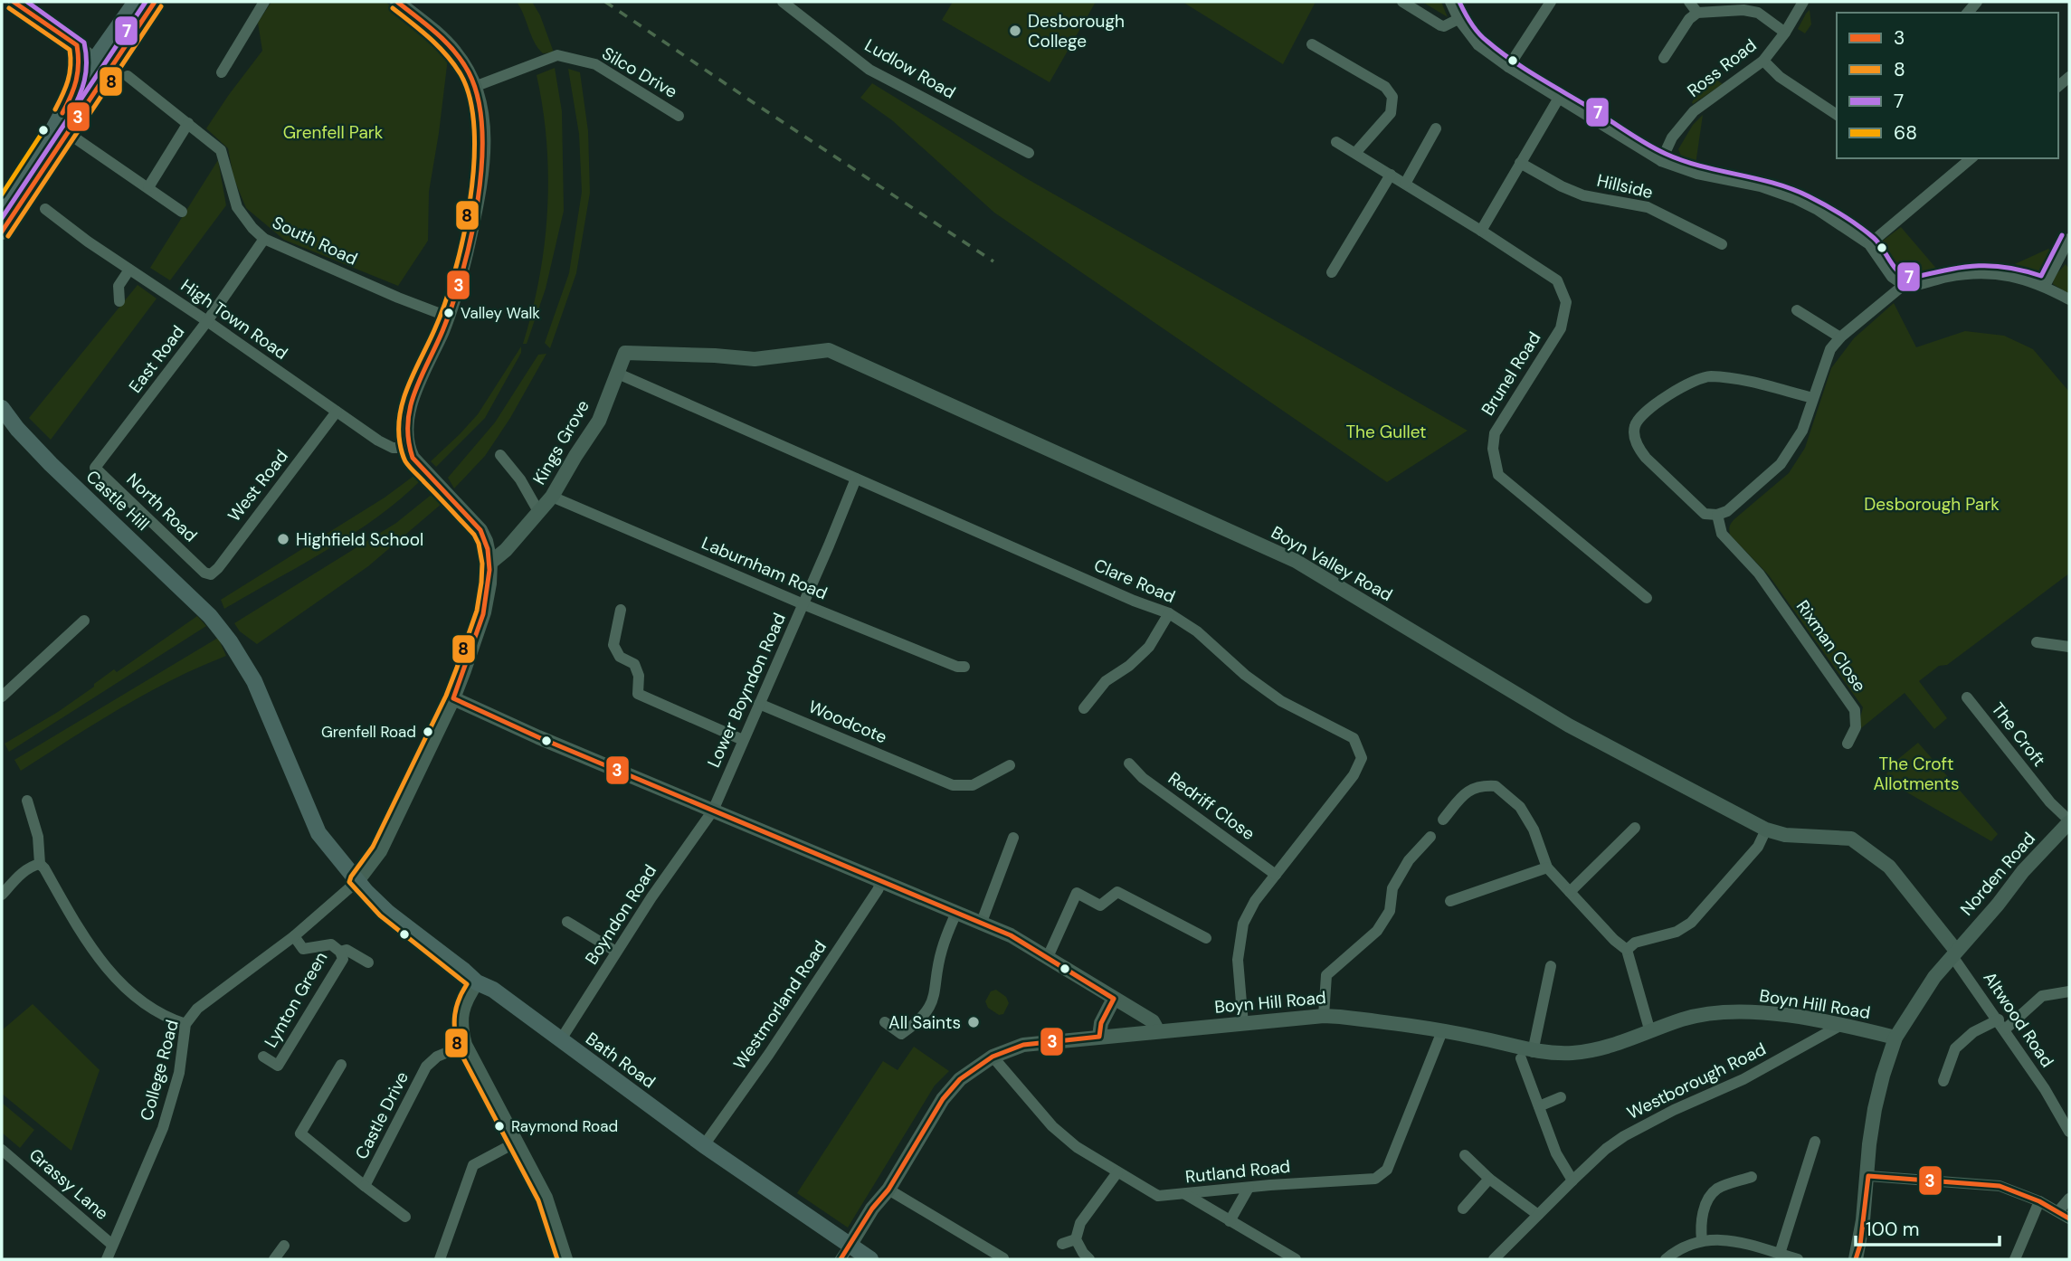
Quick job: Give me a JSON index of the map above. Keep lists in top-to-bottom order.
{
  "streets": {
    "main road": ["Castle Hill", "Bath Road"],
    "street": [
      "Ross Road",
      "Ludlow Road",
      "Silco Drive",
      "Hillside",
      "South Road",
      "High Town Road",
      "East Road",
      "Brunel Road",
      "Kings Grove",
      "West Road",
      "North Road",
      "Boyn Valley Road",
      "Laburnham Road",
      "Clare Road",
      "Rixman Close",
      "Lower Boyndon Road",
      "Woodcote",
      "The Croft",
      "Redriff Close",
      "Norden Road",
      "Boyndon Road",
      "Lynton Green",
      "Boyn Hill Road",
      "Westmorland Road",
      "Altwood Road",
      "College Road",
      "Westborough Road",
      "Castle Drive",
      "Rutland Road",
      "Grassy Lane"
    ]
  },
  "crossings": [
    ["South Road", "East Road"],
    ["High Town Road", "East Road"],
    ["High Town Road", "West Road"],
    ["East Road", "North Road"],
    ["Kings Grove", "Boyn Valley Road"],
    ["Kings Grove", "Laburnham Road"],
    ["Kings Grove", "Clare Road"],
    ["West Road", "North Road"],
    ["Castle Hill", "Bath Road"],
    ["Castle Hill", "College Road"],
    ["Boyn Valley Road", "Norden Road"],
    ["Boyn Valley Road", "Altwood Road"],
    ["Laburnham Road", "Lower Boyndon Road"],
    ["Clare Road", "Lower Boyndon Road"],
    ["Clare Road", "Redriff Close"],
    ["Clare Road", "Boyn Hill Road"],
    ["Lower Boyndon Road", "Woodcote"],
    ["Lower Boyndon Road", "Boyndon Road"],
    ["The Croft", "Norden Road"],
    ["Norden Road", "Boyn Hill Road"],
    ["Norden Road", "Altwood Road"],
    ["Boyndon Road", "Bath Road"],
    ["Lynton Green", "College Road"],
    ["Boyn Hill Road", "Bath Road"],
    ["Boyn Hill Road", "Westborough Road"],
    ["Boyn Hill Road", "Rutland Road"],
    ["Westmorland Road", "Bath Road"],
    ["Bath Road", "College Road"],
    ["College Road", "Grassy Lane"]
  ],
  "parks": [
    "Grenfell Park",
    "The Gullet",
    "Desborough Park",
    "The Croft Allotments"
  ],
  "places": [
    "Desborough College",
    "Valley Walk",
    "Highfield School",
    "Grenfell Road",
    "All Saints",
    "Raymond Road"
  ],
  "lines": [
    "transit line 3",
    "transit line 7",
    "transit line 8",
    "transit line 68"
  ],
  "legend": [
    "3",
    "8",
    "7",
    "68"
  ],
  "scale_bar": "100 m"
}
